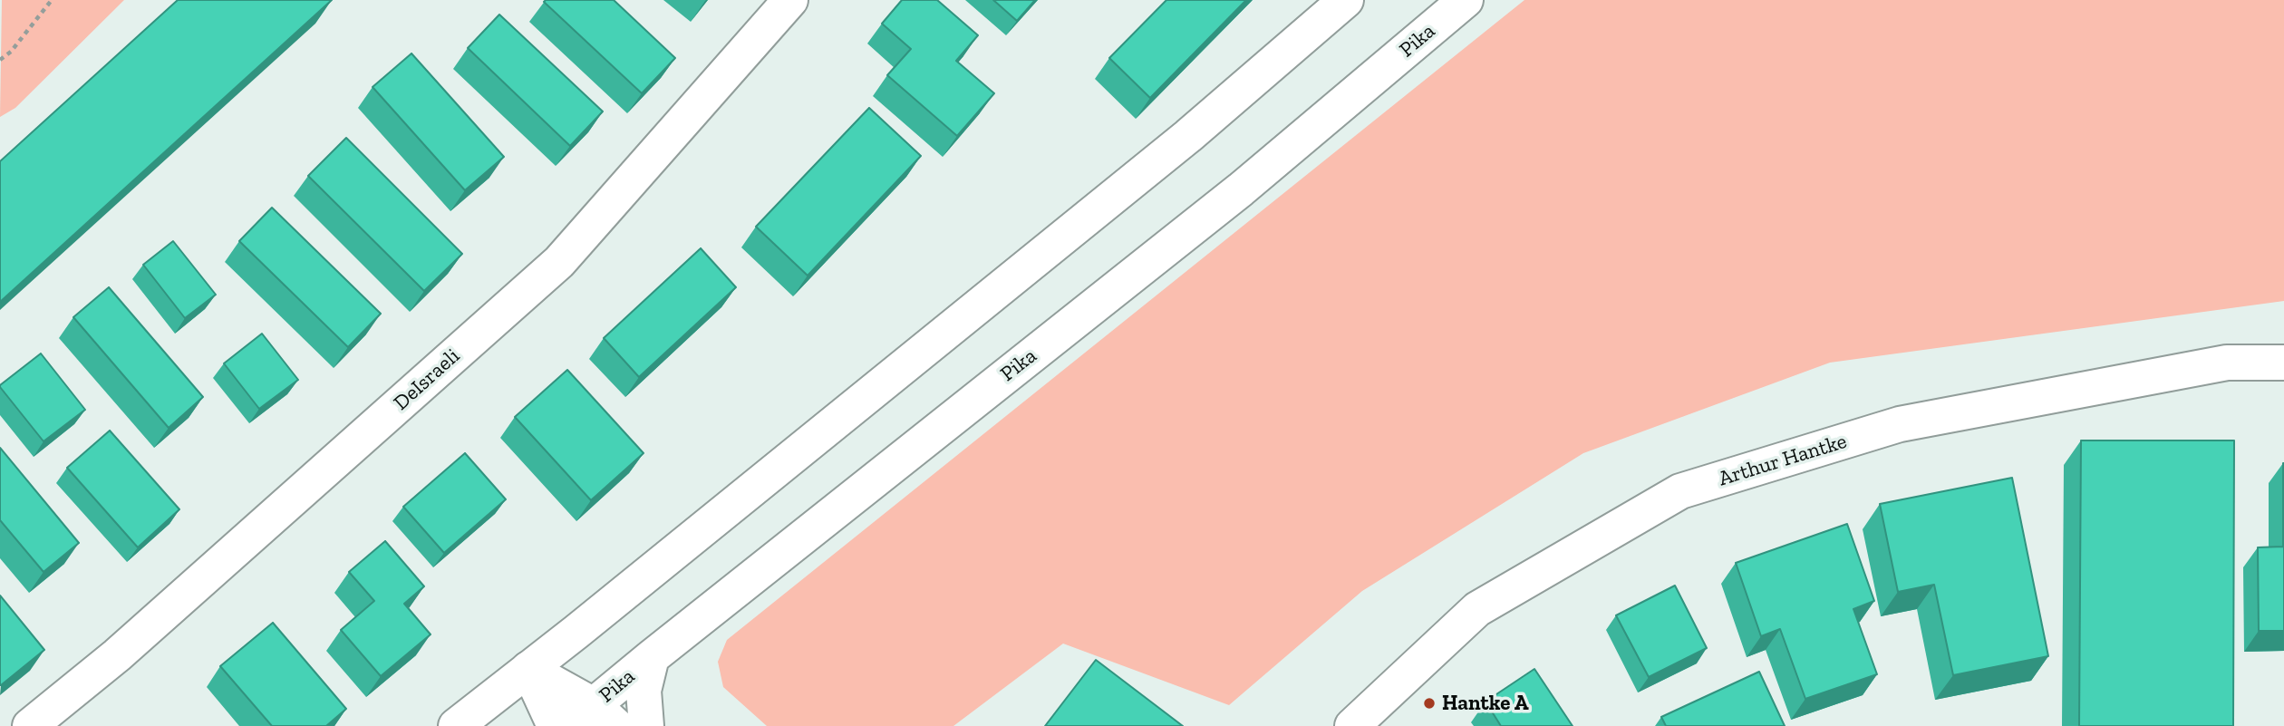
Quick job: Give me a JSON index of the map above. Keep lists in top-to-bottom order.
{
  "streets": {
    "main road": ["Pika", "DeIsraeli", "Arthur Hantke"]
  },
  "places": ["Hantke A"]
}
